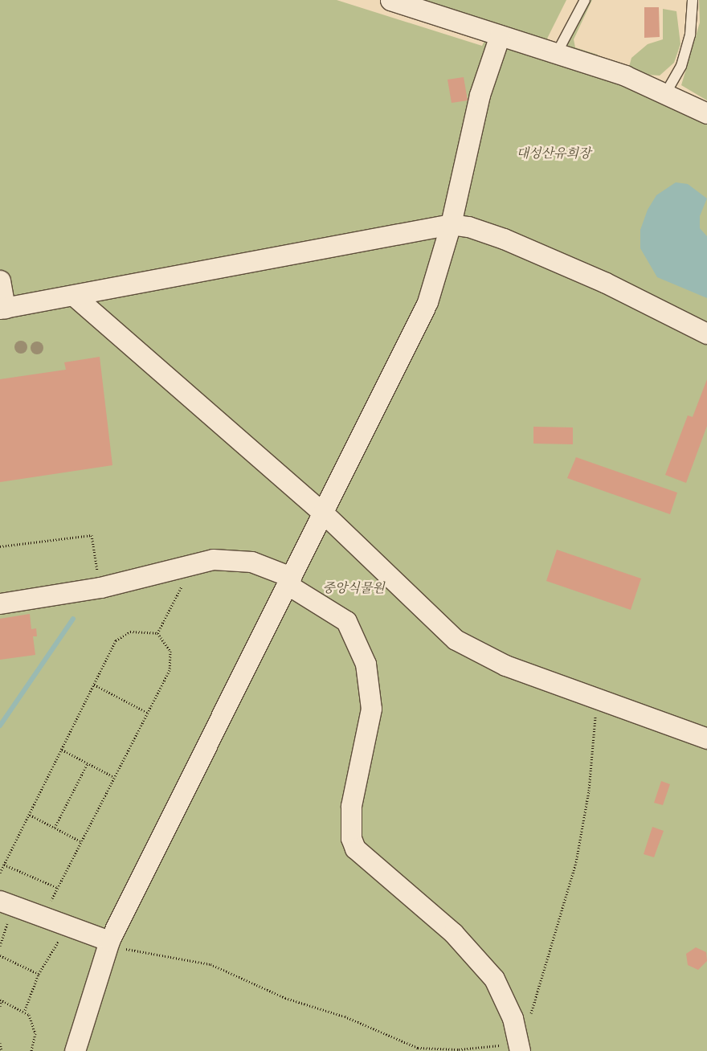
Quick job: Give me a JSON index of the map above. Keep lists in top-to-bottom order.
{
  "parks": ["대성산유희장", "중앙식물원"]
}
